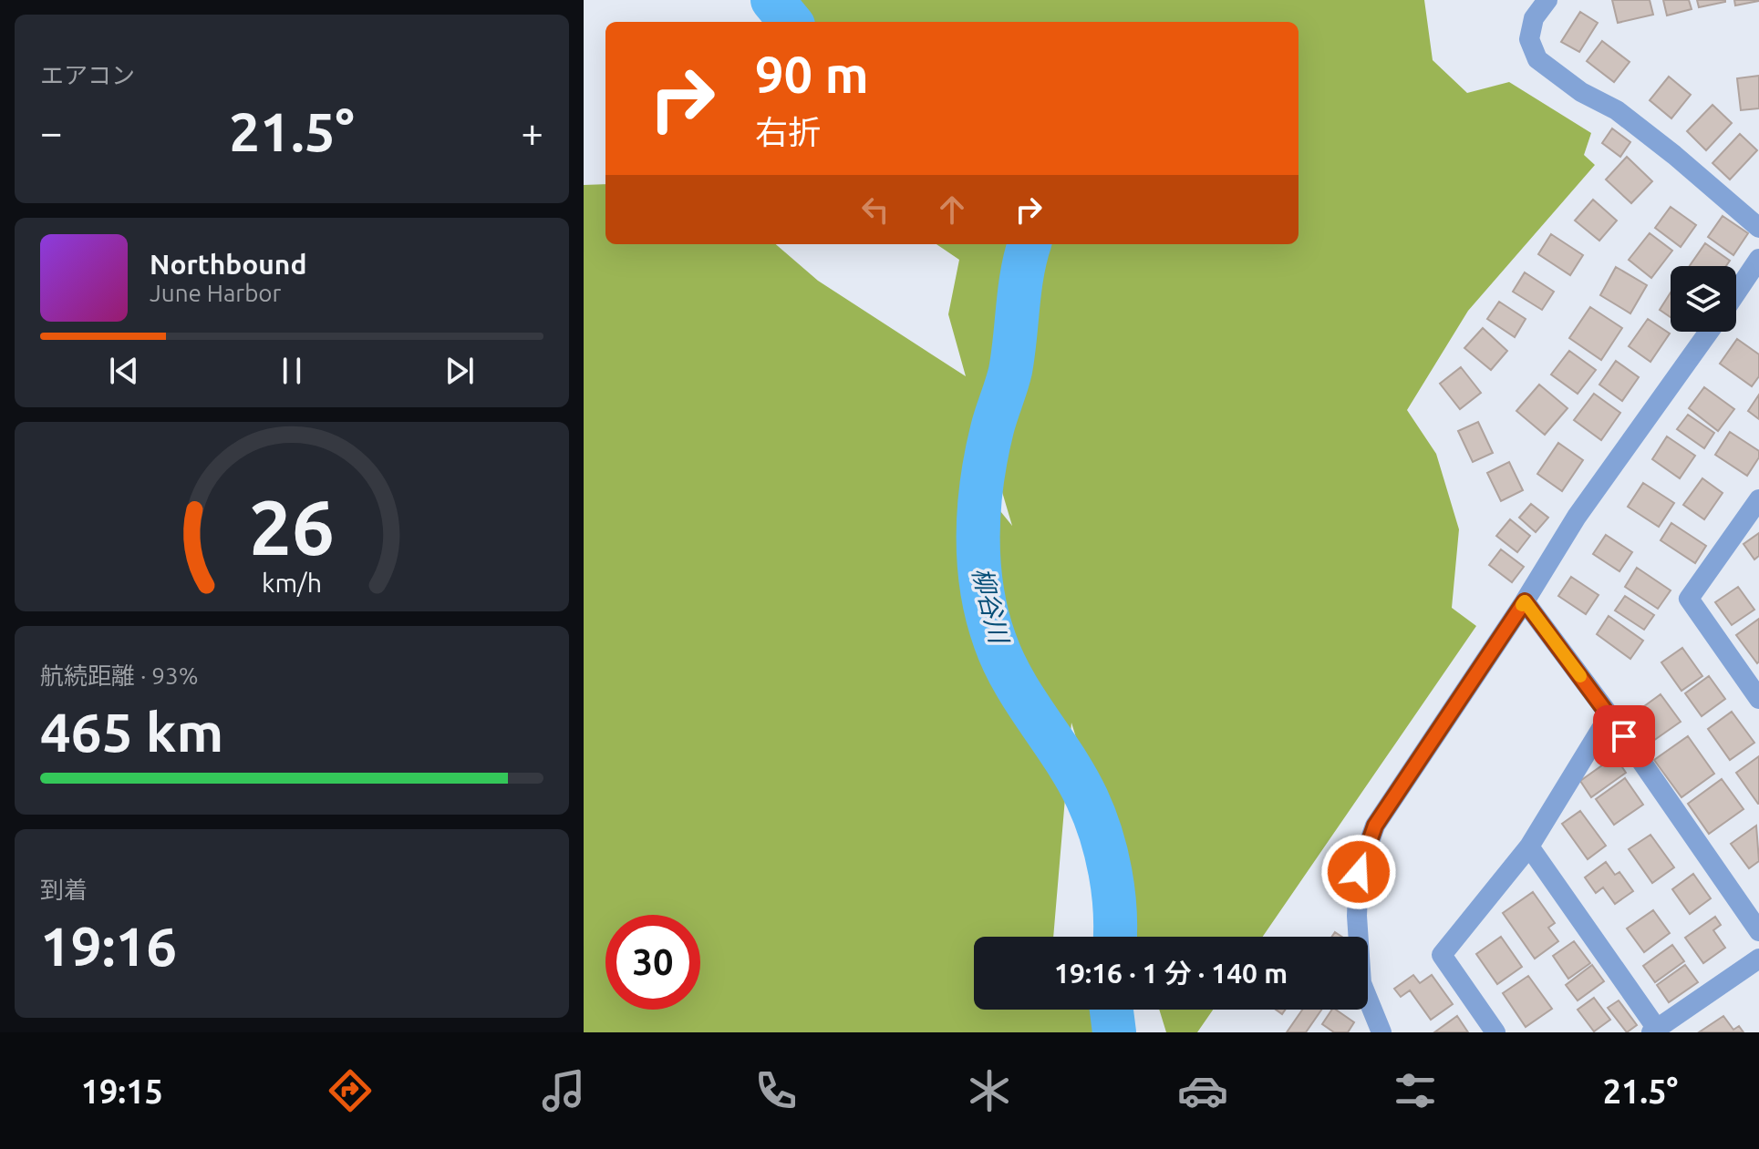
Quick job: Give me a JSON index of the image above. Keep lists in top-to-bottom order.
{
  "water": ["柳谷川"],
  "page": {
    "tile": [
      "エアコン",
      ["航続距離 · 93%", "465 km"],
      ["到着", "19:16"]
    ],
    "turn": ["90 m", "右折"],
    "heat": ["−", "21.5°", "+"],
    "song": ["Northbound", "June Harbor"],
    "limit": "30",
    "trip": "19:16 · 1 分 · 140 m",
    "tabs": ["19:15", "21.5°"],
    "gauge": ["26", "km/h"]
  }
}
